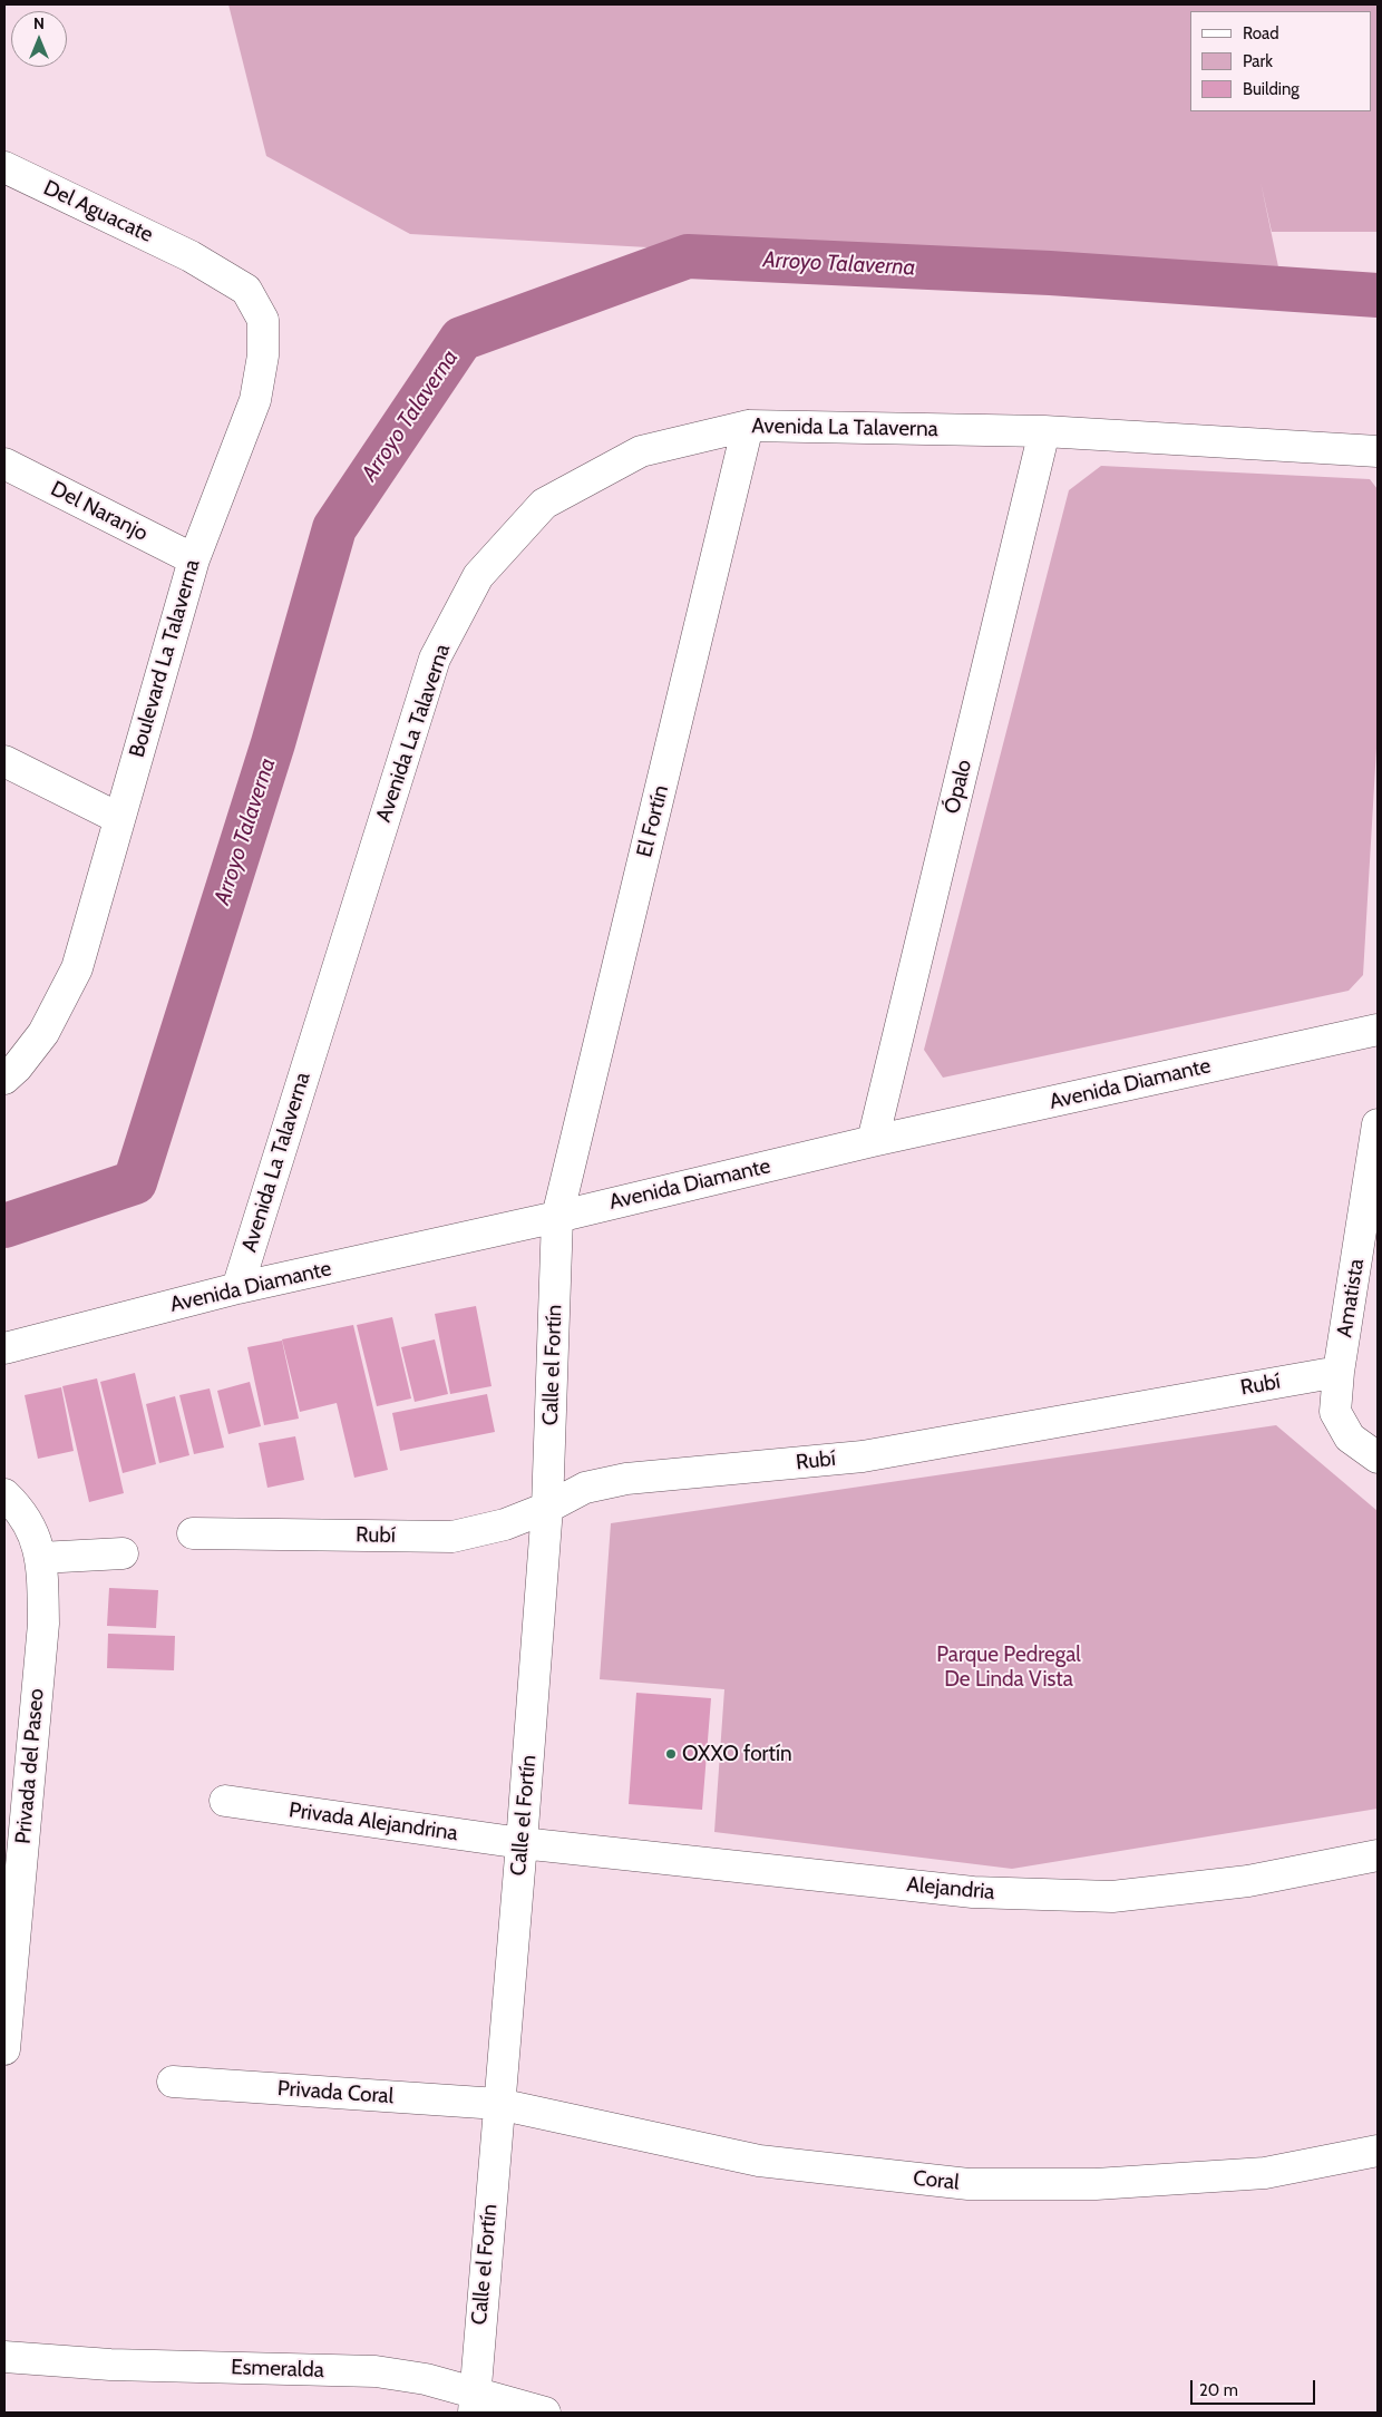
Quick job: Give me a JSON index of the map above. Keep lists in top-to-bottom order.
{
  "streets": {
    "street": [
      "Del Aguacate",
      "Avenida La Talaverna",
      "Del Naranjo",
      "Boulevard La Talaverna",
      "Ópalo",
      "El Fortín",
      "Avenida Diamante",
      "Amatista",
      "Calle el Fortín",
      "Rubí",
      "Privada del Paseo",
      "Privada Alejandrina",
      "Alejandria",
      "Privada Coral",
      "Coral",
      "Esmeralda"
    ]
  },
  "crossings": [
    ["Del Aguacate", "Boulevard La Talaverna"],
    ["Avenida La Talaverna", "Ópalo"],
    ["Avenida La Talaverna", "El Fortín"],
    ["Avenida La Talaverna", "Avenida Diamante"],
    ["Del Naranjo", "Boulevard La Talaverna"],
    ["Ópalo", "Avenida Diamante"],
    ["El Fortín", "Avenida Diamante"],
    ["El Fortín", "Calle el Fortín"],
    ["Avenida Diamante", "Calle el Fortín"],
    ["Amatista", "Rubí"],
    ["Calle el Fortín", "Rubí"],
    ["Calle el Fortín", "Privada Alejandrina"],
    ["Calle el Fortín", "Alejandria"],
    ["Calle el Fortín", "Privada Coral"],
    ["Calle el Fortín", "Coral"],
    ["Calle el Fortín", "Esmeralda"],
    ["Privada Alejandrina", "Alejandria"],
    ["Privada Coral", "Coral"]
  ],
  "water": ["Arroyo Talaverna"],
  "parks": ["Parque Pedregal De Linda Vista"],
  "places": ["OXXO fortín"],
  "legend": ["Road", "Park", "Building"],
  "scale_bar": "20 m",
  "north": "top"
}
